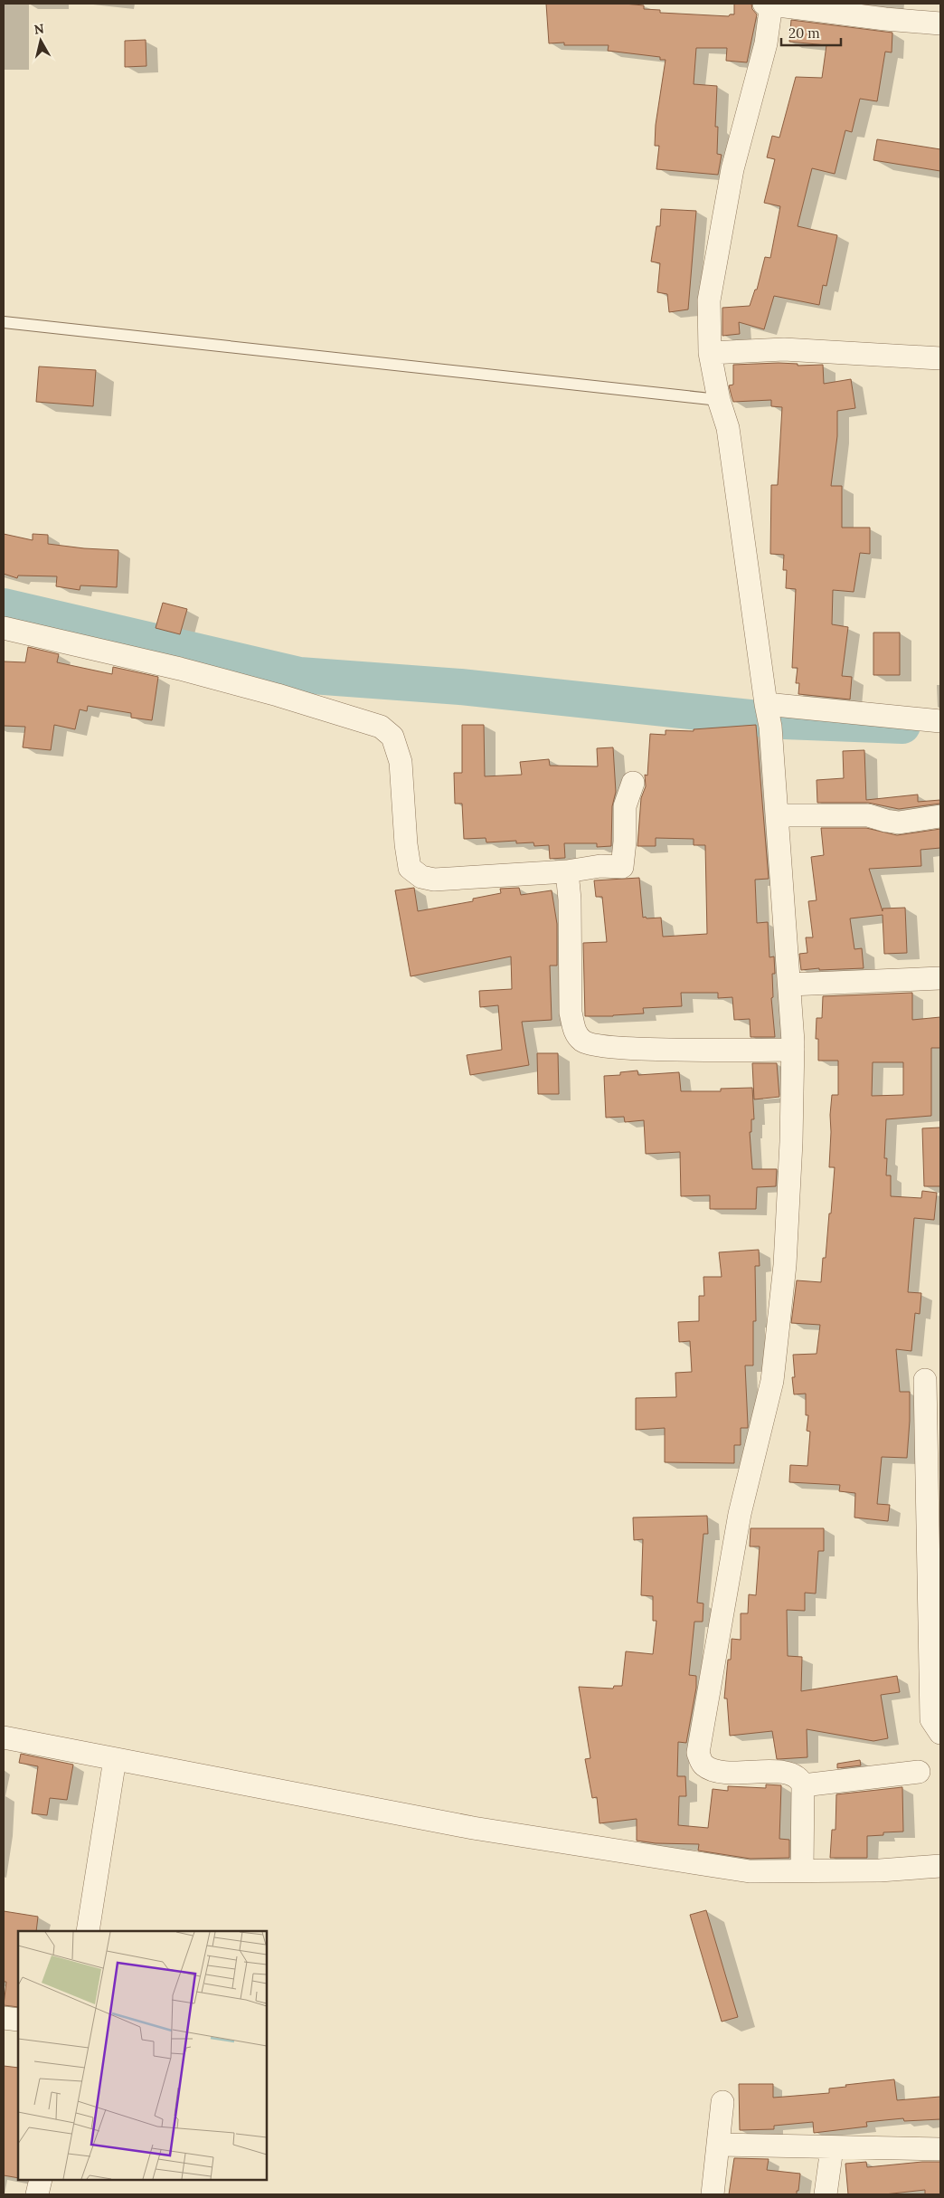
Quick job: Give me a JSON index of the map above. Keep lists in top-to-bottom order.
{
  "scale_bar": "20 m",
  "north": "top"
}
